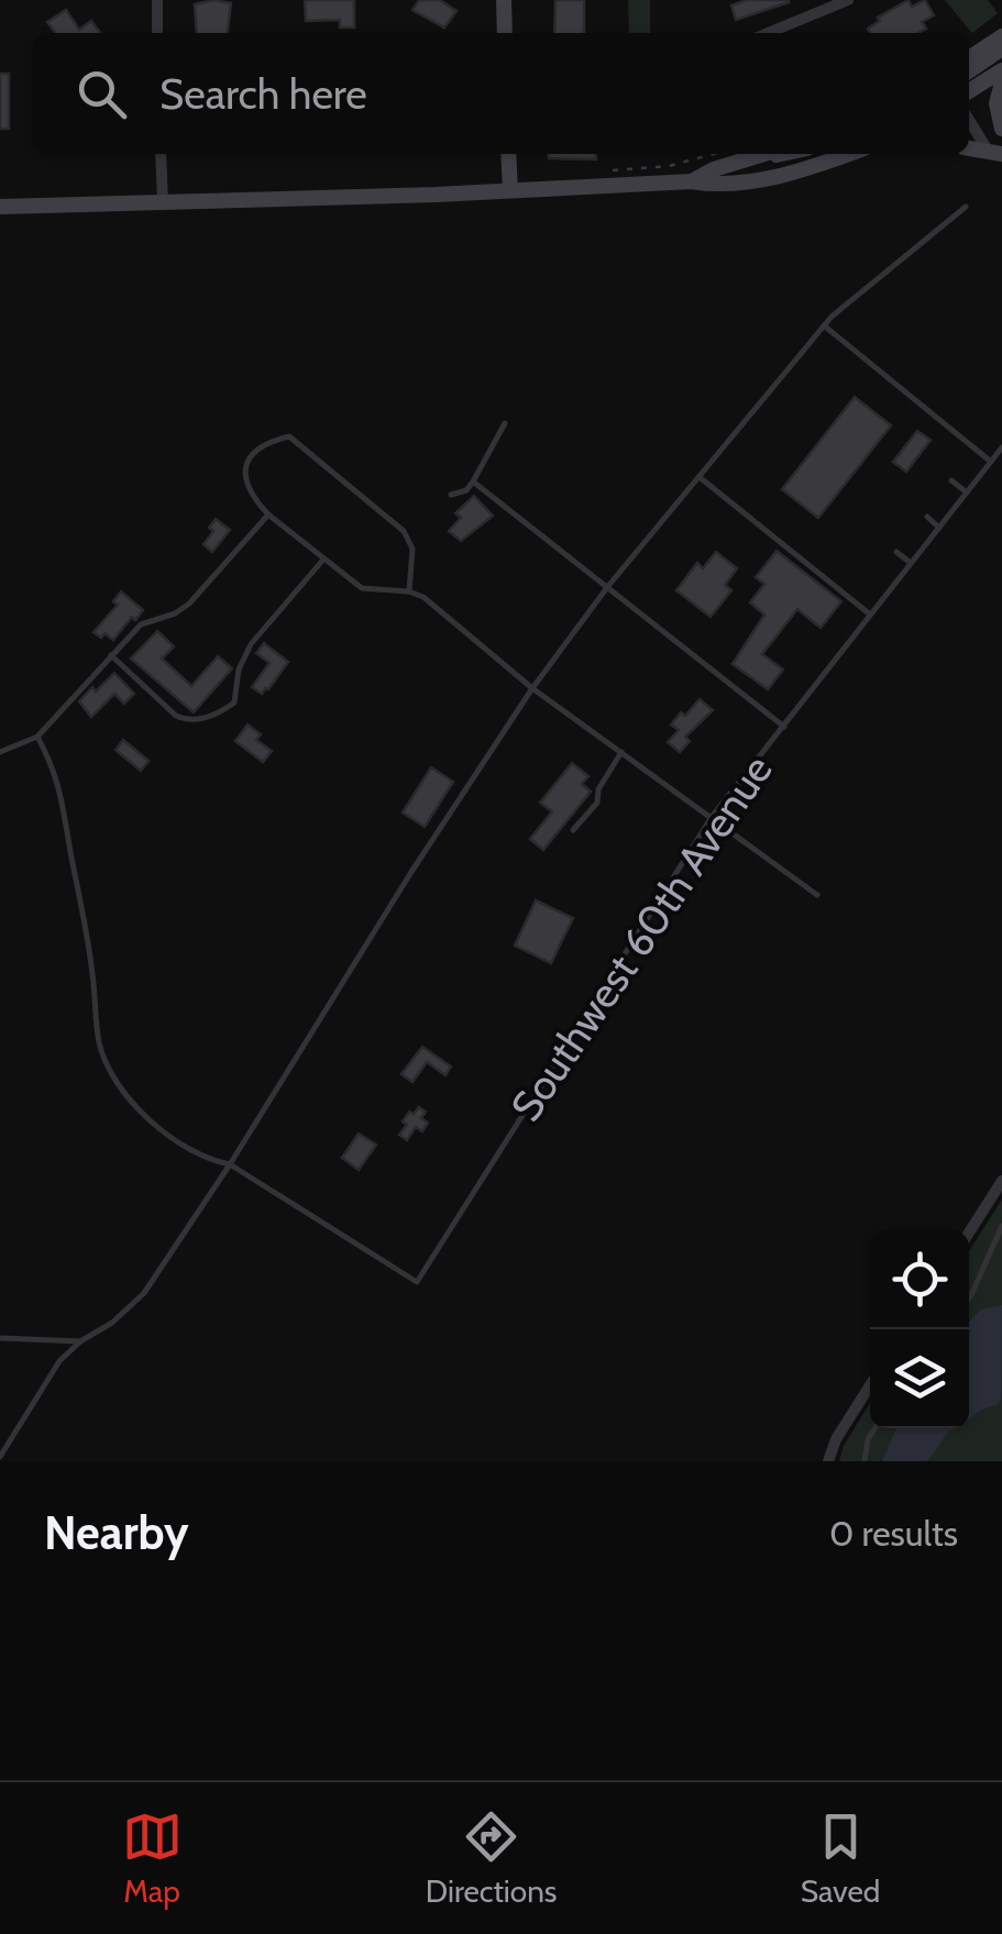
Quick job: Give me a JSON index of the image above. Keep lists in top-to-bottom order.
{
  "streets": {
    "lane": ["Southwest 60th Avenue"]
  },
  "page": {
    "search": "Search here",
    "heading": ["Nearby", "0 results"],
    "nav": ["Map", "Directions", "Saved"]
  }
}
